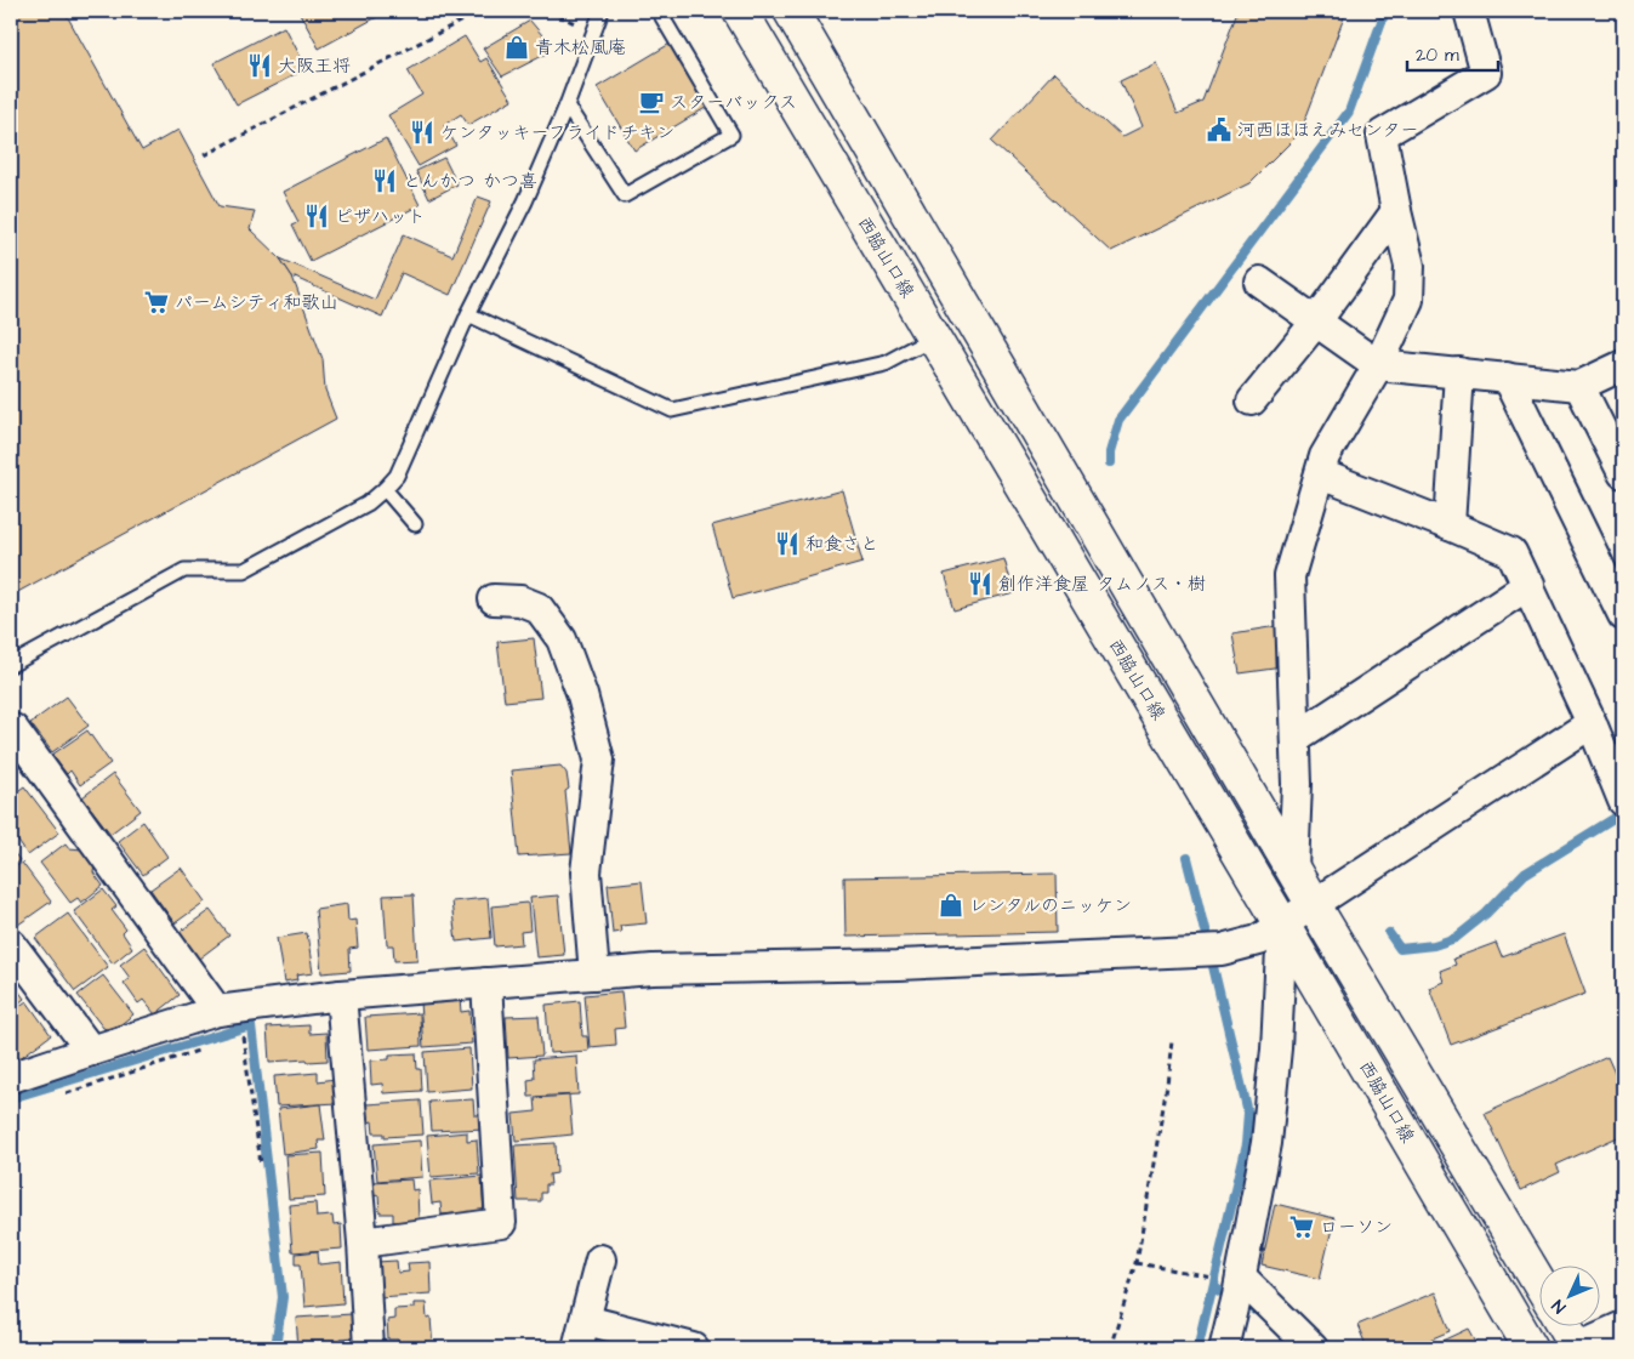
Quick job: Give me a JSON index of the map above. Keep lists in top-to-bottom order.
{
  "streets": {
    "street": ["西脇山口線"]
  },
  "places": {
    "shop": ["青木松風庵", "レンタルのニッケン"],
    "restaurant": [
      "大阪王将",
      "ケンタッキーフライドチキン",
      "とんかつ かつ喜",
      "ピザハット",
      "和食さと",
      "創作洋食屋 タムノス・樹"
    ],
    "cafe": ["スターバックス"],
    "public building": ["河西ほほえみセンター"],
    "supermarket": ["パームシティ和歌山", "ローソン"]
  },
  "scale_bar": "20 m",
  "north": "bottom left"
}
